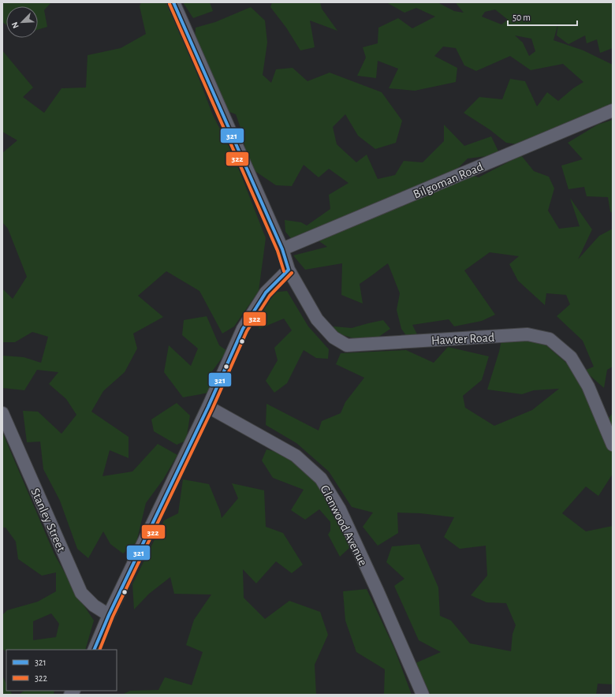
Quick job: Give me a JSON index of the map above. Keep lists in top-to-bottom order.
{
  "streets": {
    "street": [
      "Bilgoman Road",
      "Hawter Road",
      "Stanley Street",
      "Glenwood Avenue"
    ]
  },
  "crossings": [
    ["Bilgoman Road", "Hawter Road"]
  ],
  "lines": ["transit line 321", "transit line 322"],
  "legend": ["321", "322"],
  "scale_bar": "50 m",
  "north": "bottom left"
}
